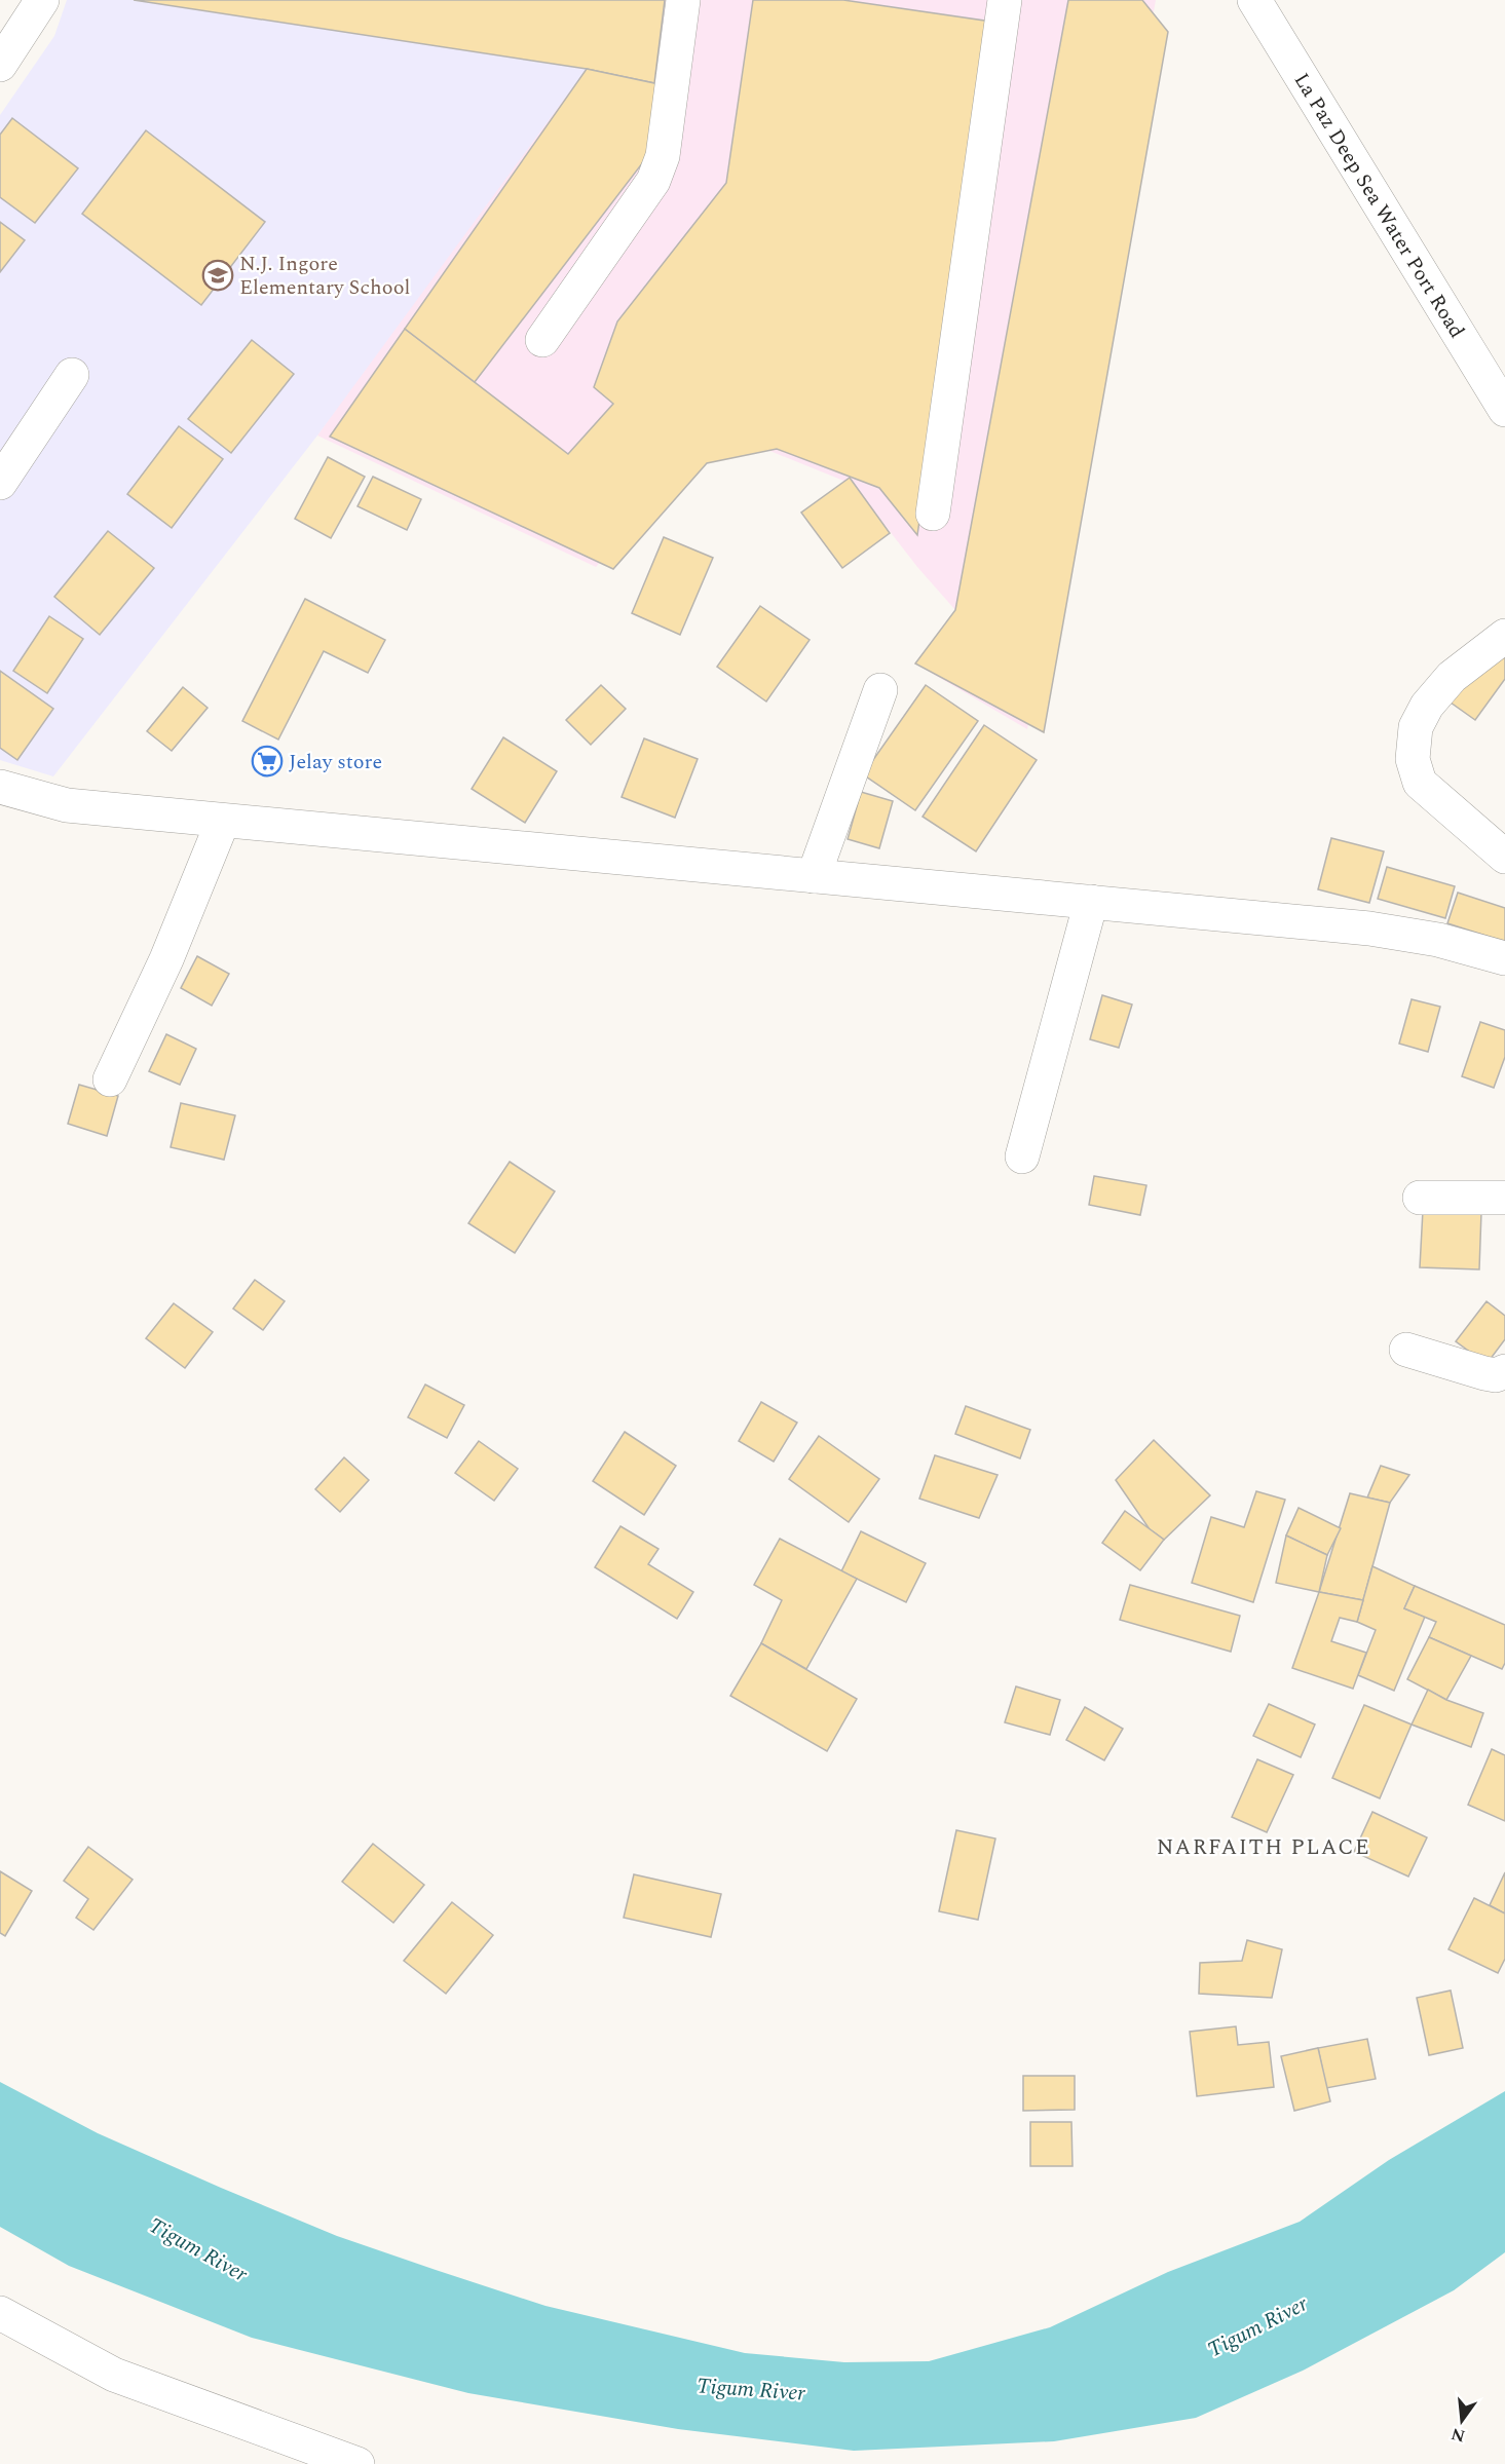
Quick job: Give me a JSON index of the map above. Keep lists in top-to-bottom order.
{
  "streets": {
    "street": ["La Paz Deep Sea Water Port Road"]
  },
  "districts": ["NARFAITH PLACE"],
  "water": ["Tigum River"],
  "places": {
    "school or university": ["N.J. Ingore Elementary School"],
    "supermarket": ["Jelay store"]
  },
  "north": "bottom"
}
